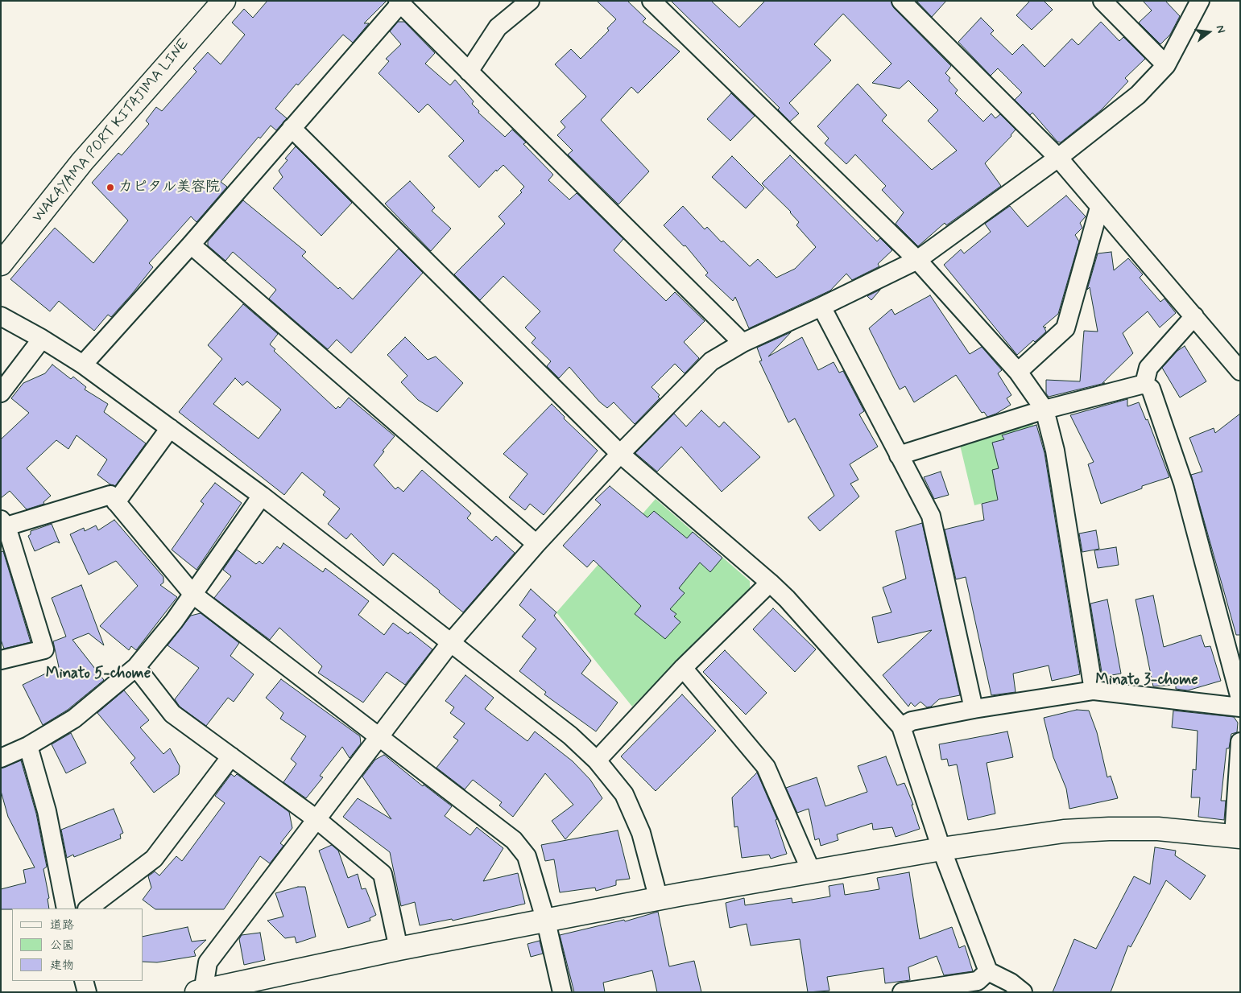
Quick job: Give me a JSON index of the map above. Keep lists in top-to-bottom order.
{
  "streets": {
    "street": ["WAKAYAMA PORT KITAJIMA LINE"]
  },
  "districts": ["Minato 5-chome", "Minato 3-chome"],
  "places": ["カピタル美容院"],
  "legend": ["道路", "公園", "建物"],
  "north": "right"
}
